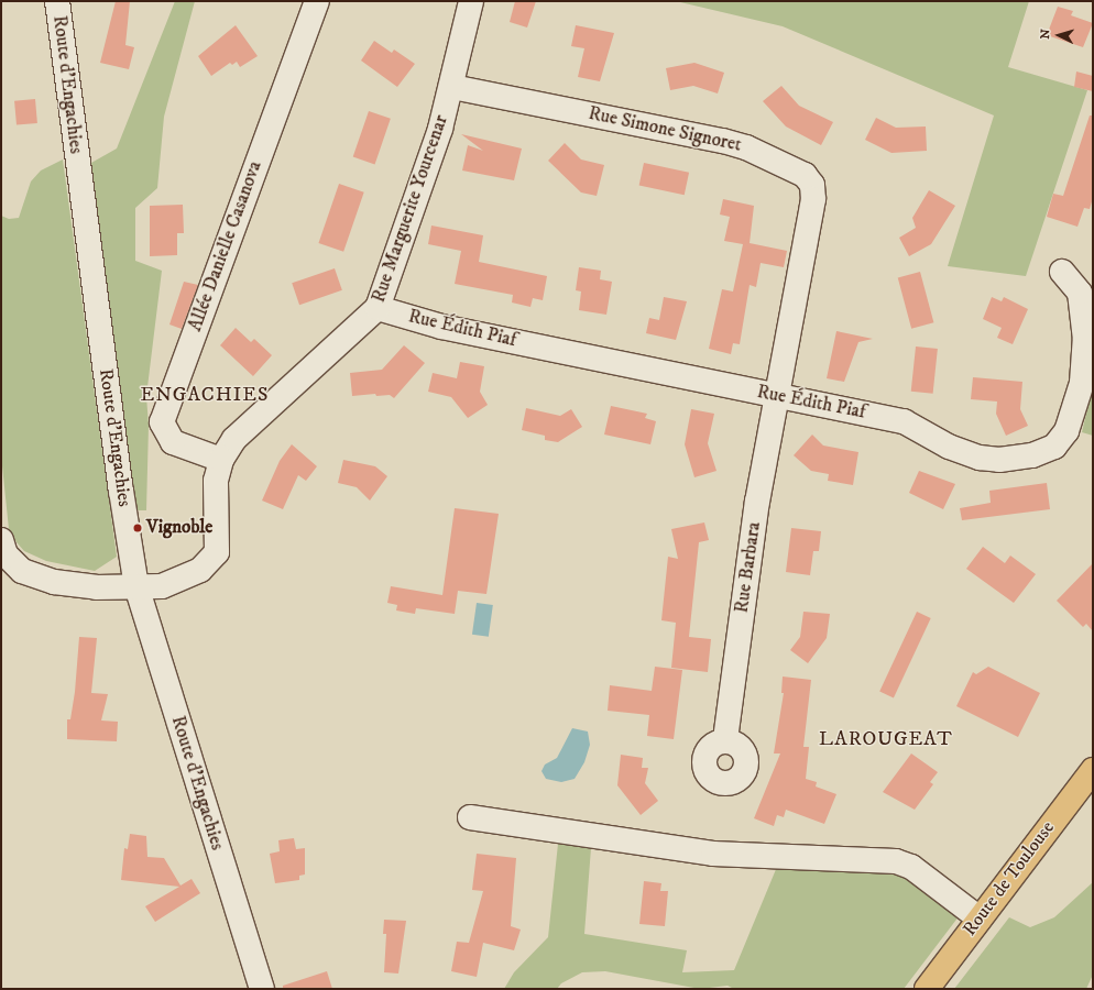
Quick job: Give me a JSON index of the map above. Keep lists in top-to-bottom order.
{
  "streets": {
    "main road": ["Route de Toulouse"],
    "street": [
      "Route d'Engachies",
      "Rue Simone Signoret",
      "Rue Marguerite Yourcenar",
      "Allée Danielle Casanova",
      "Rue Édith Piaf",
      "Rue Barbara"
    ]
  },
  "crossings": [
    ["Route d'Engachies", "Rue Marguerite Yourcenar"],
    ["Rue Simone Signoret", "Rue Marguerite Yourcenar"],
    ["Rue Simone Signoret", "Rue Édith Piaf"],
    ["Rue Simone Signoret", "Rue Barbara"],
    ["Rue Marguerite Yourcenar", "Allée Danielle Casanova"],
    ["Rue Marguerite Yourcenar", "Rue Édith Piaf"],
    ["Rue Édith Piaf", "Rue Barbara"]
  ],
  "districts": ["ENGACHIES", "LAROUGEAT"],
  "places": ["Vignoble"],
  "north": "left"
}
